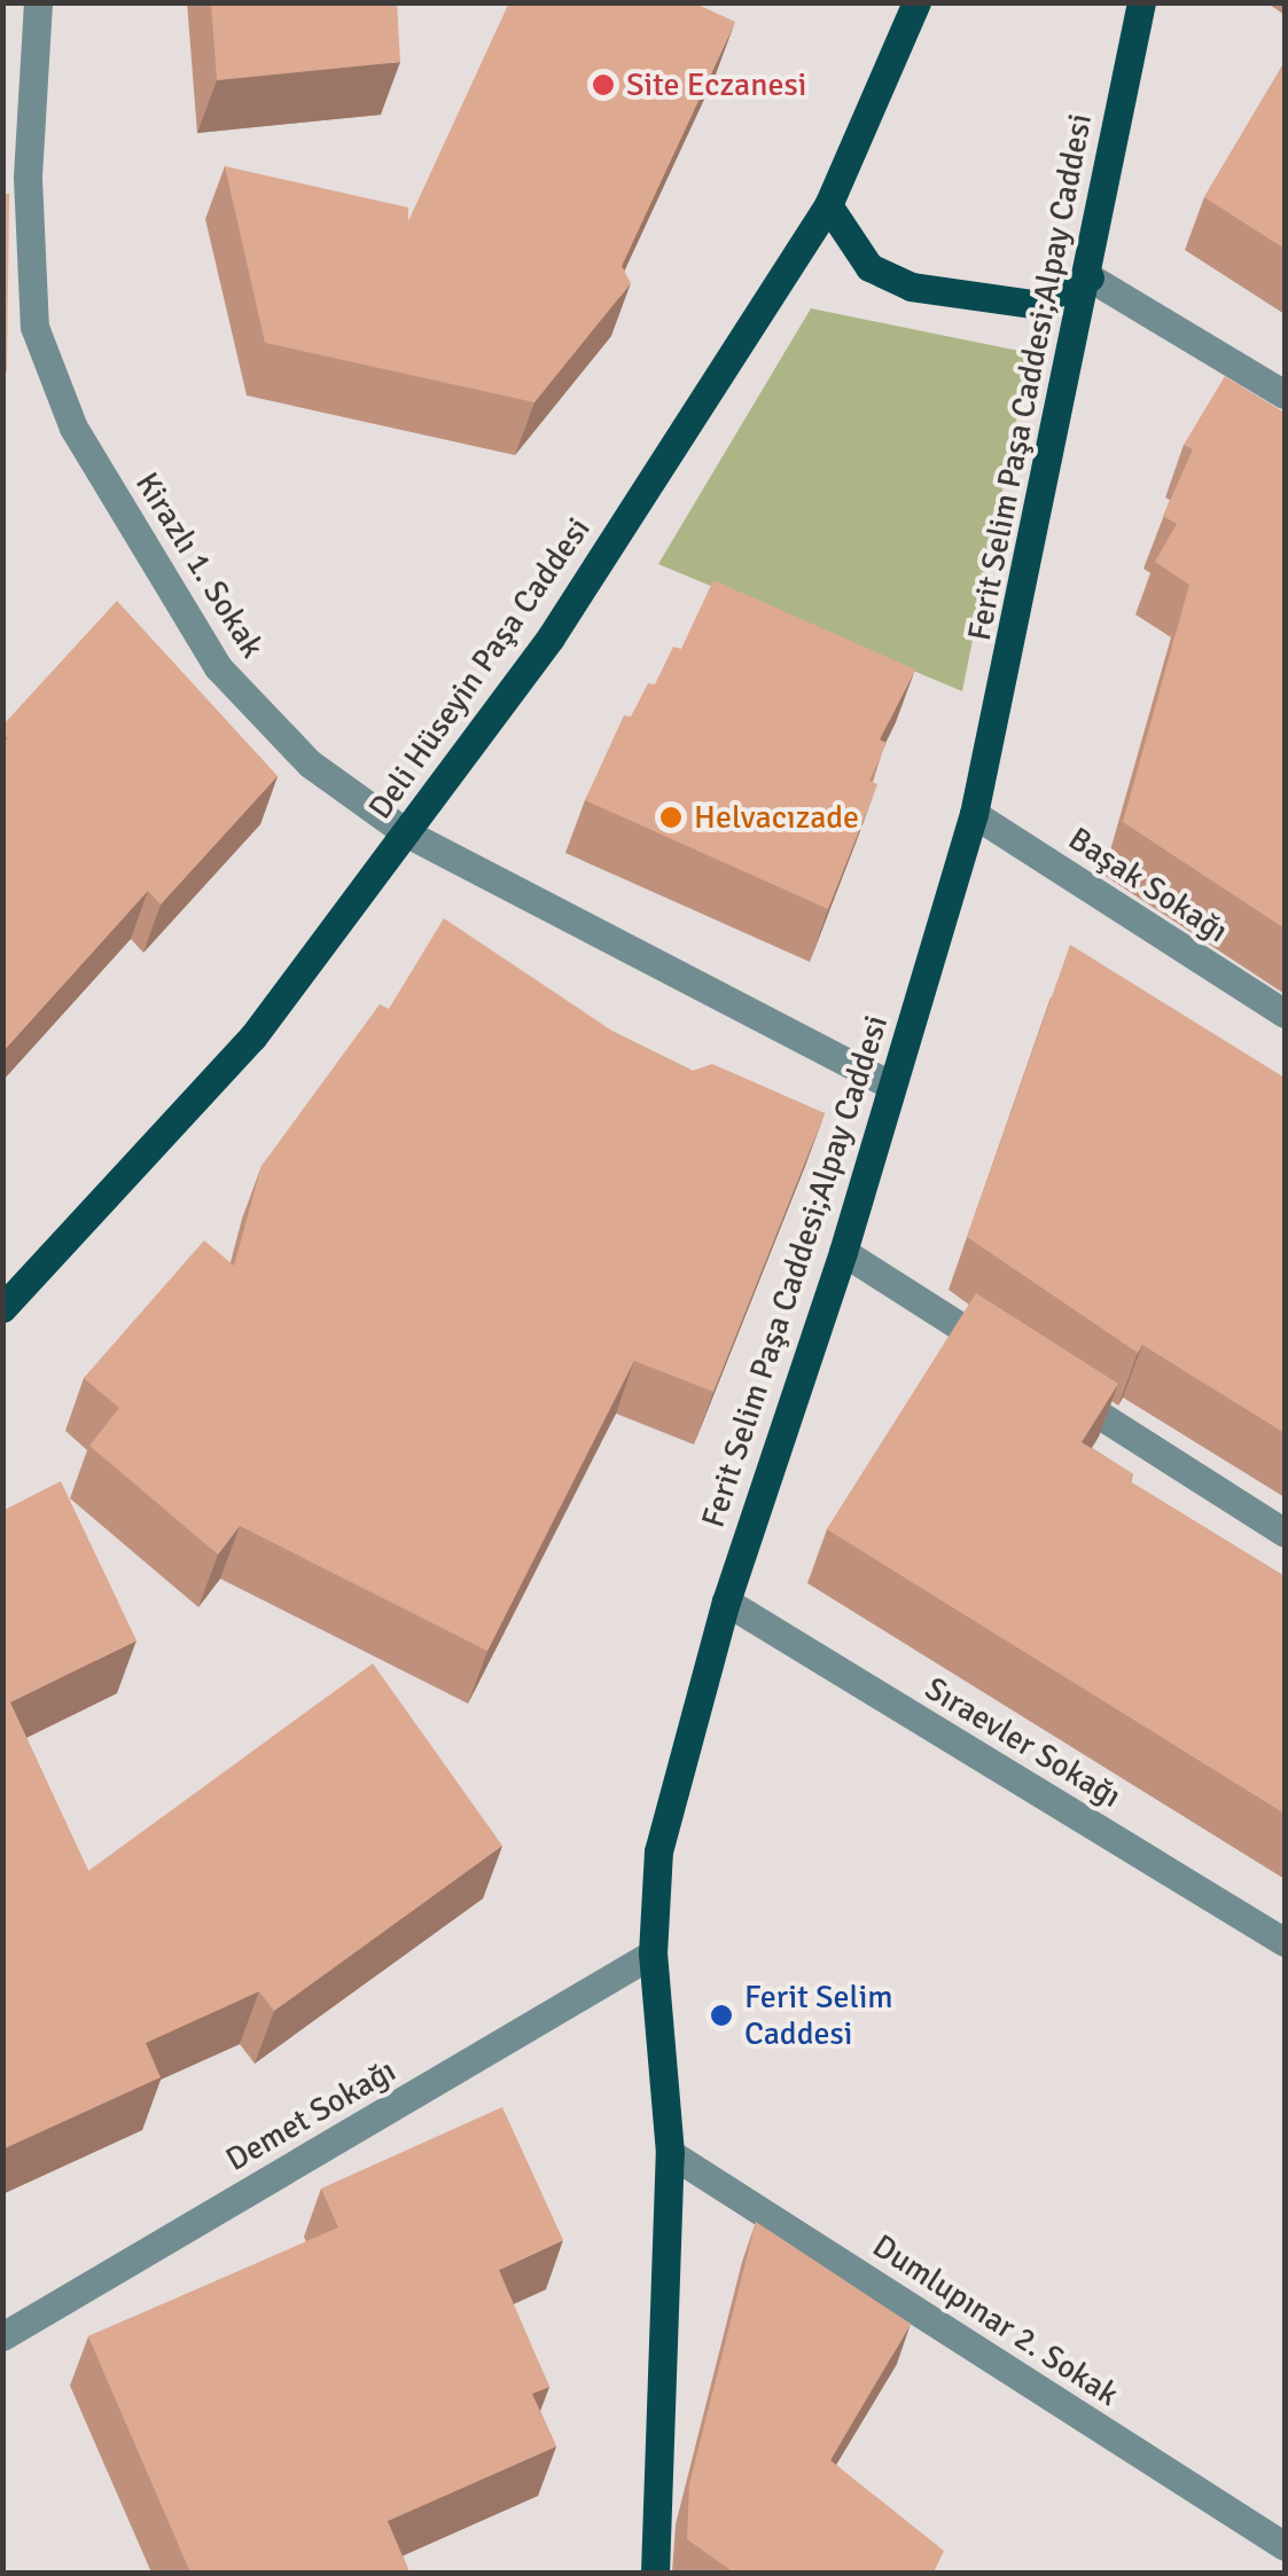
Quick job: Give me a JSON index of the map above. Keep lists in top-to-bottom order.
{
  "streets": {
    "main road": ["Ferit Selim Paşa Caddesi;Alpay Caddesi", "Deli Hüseyin Paşa Caddesi"],
    "street": [
      "Kirazlı 1. Sokak",
      "Başak Sokağı",
      "Sıraevler Sokağı",
      "Demet Sokağı",
      "Dumlupınar 2. Sokak"
    ]
  },
  "crossings": [
    ["Ferit Selim Paşa Caddesi;Alpay Caddesi", "Kirazlı 1. Sokak"],
    ["Ferit Selim Paşa Caddesi;Alpay Caddesi", "Başak Sokağı"],
    ["Ferit Selim Paşa Caddesi;Alpay Caddesi", "Sıraevler Sokağı"],
    ["Ferit Selim Paşa Caddesi;Alpay Caddesi", "Demet Sokağı"],
    ["Ferit Selim Paşa Caddesi;Alpay Caddesi", "Dumlupınar 2. Sokak"],
    ["Kirazlı 1. Sokak", "Deli Hüseyin Paşa Caddesi"]
  ],
  "places": ["Site Eczanesi", "Helvacızade", "Ferit Selim Caddesi"]
}
